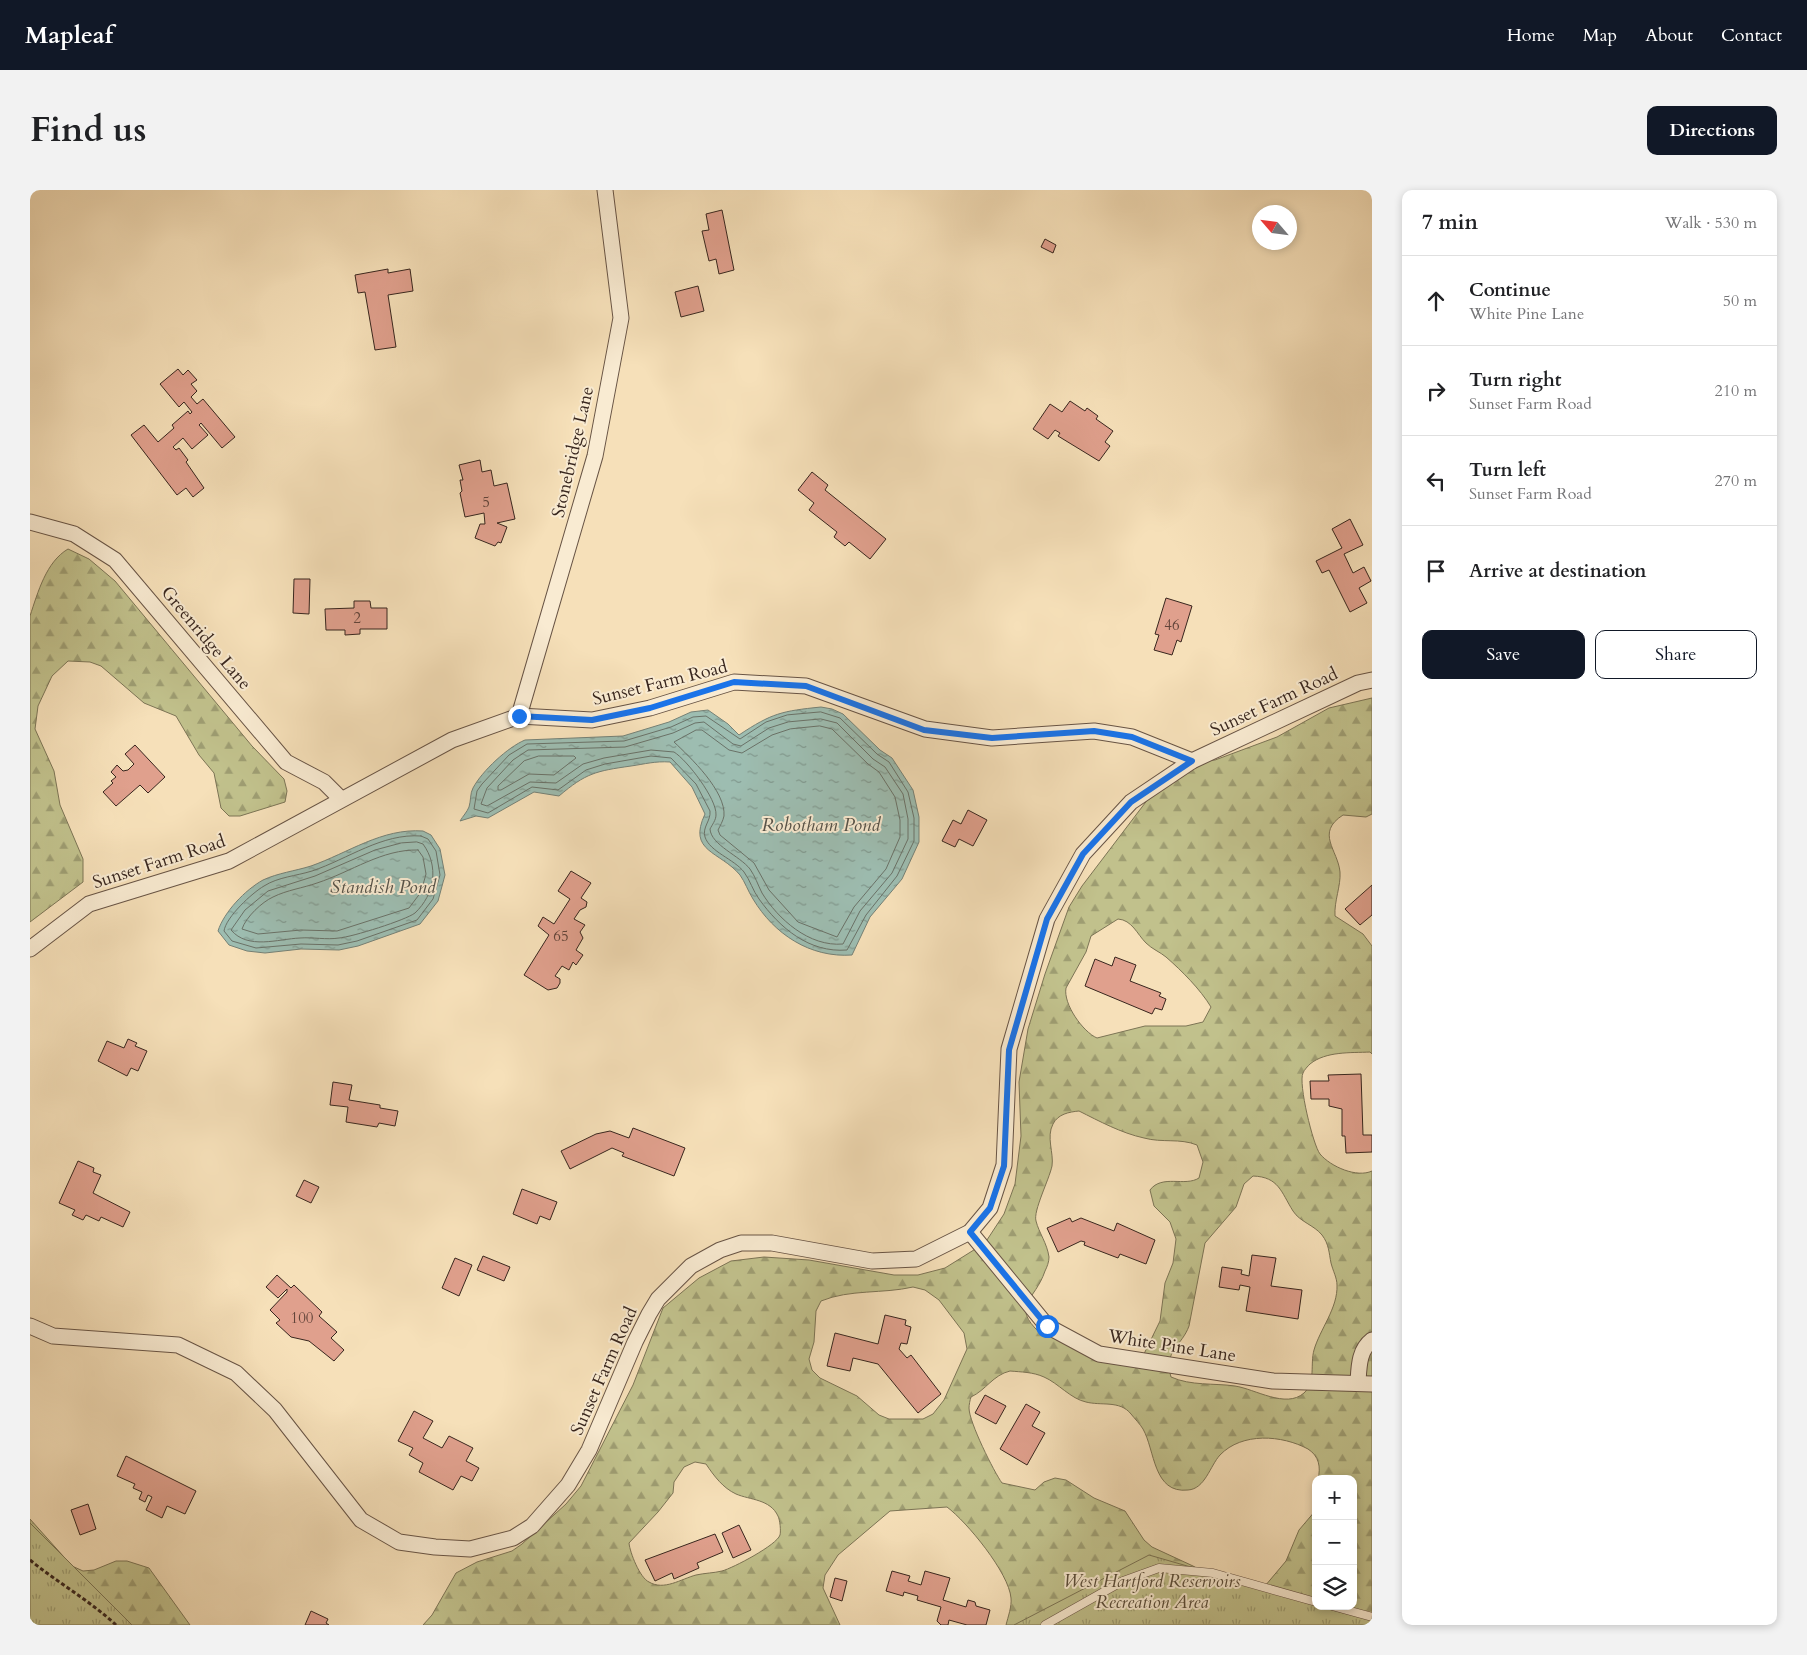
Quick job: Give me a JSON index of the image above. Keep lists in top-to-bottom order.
{
  "streets": {
    "street": [
      "Stonebridge Lane",
      "Greenridge Lane",
      "Sunset Farm Road",
      "White Pine Lane"
    ]
  },
  "crossings": [
    ["Stonebridge Lane", "Sunset Farm Road"],
    ["Greenridge Lane", "Sunset Farm Road"],
    ["Sunset Farm Road", "White Pine Lane"]
  ],
  "water": ["Robotham Pond", "Standish Pond"],
  "parks": ["West Hartford Reservoirs Recreation Area"],
  "house_numbers": [
    "5",
    "2",
    "46",
    "65",
    "100"
  ],
  "north": "top left",
  "page": {
    "header": "Mapleaf",
    "nav": [
      "Home",
      "Map",
      "About",
      "Contact"
    ],
    "title": "Find us",
    "buttons": [
      "Directions",
      ["Save", "Share"]
    ],
    "heading": ["7 min", "Walk · 530 m"],
    "list": [
      ["Continue", "White Pine Lane", "50 m"],
      ["Turn right", "Sunset Farm Road", "210 m"],
      ["Turn left", "Sunset Farm Road", "270 m"],
      "Arrive at destination"
    ],
    "map_buttons": ["+", "−"]
  }
}
